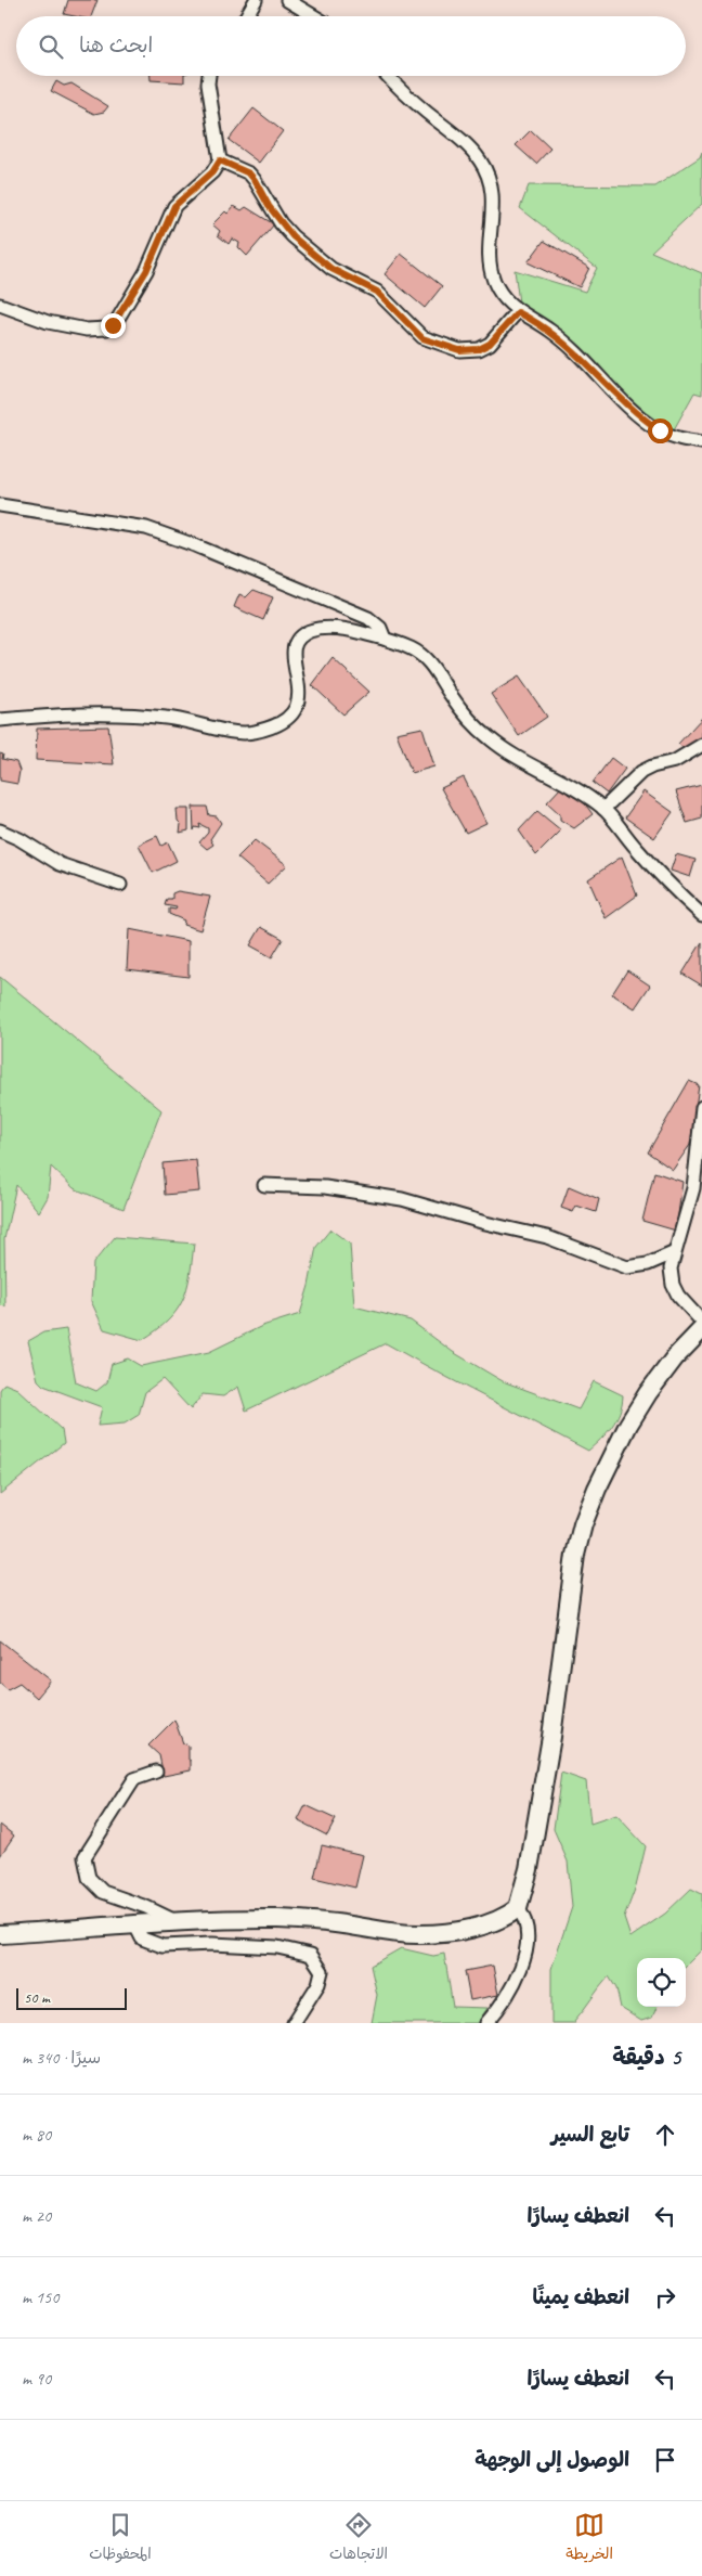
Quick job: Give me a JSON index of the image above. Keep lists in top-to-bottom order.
{
  "scale_bar": "50 m",
  "page": {
    "search": "ابحث هنا",
    "scale": "50 m",
    "heading": ["5 دقيقة", "سيرًا · 340 m"],
    "list": [
      ["تابع السير", "80 m"],
      ["انعطف يسارًا", "20 m"],
      ["انعطف يمينًا", "150 m"],
      ["انعطف يسارًا", "90 m"],
      "الوصول إلى الوجهة"
    ],
    "nav": ["الخريطة", "الاتجاهات", "المحفوظات"]
  }
}
